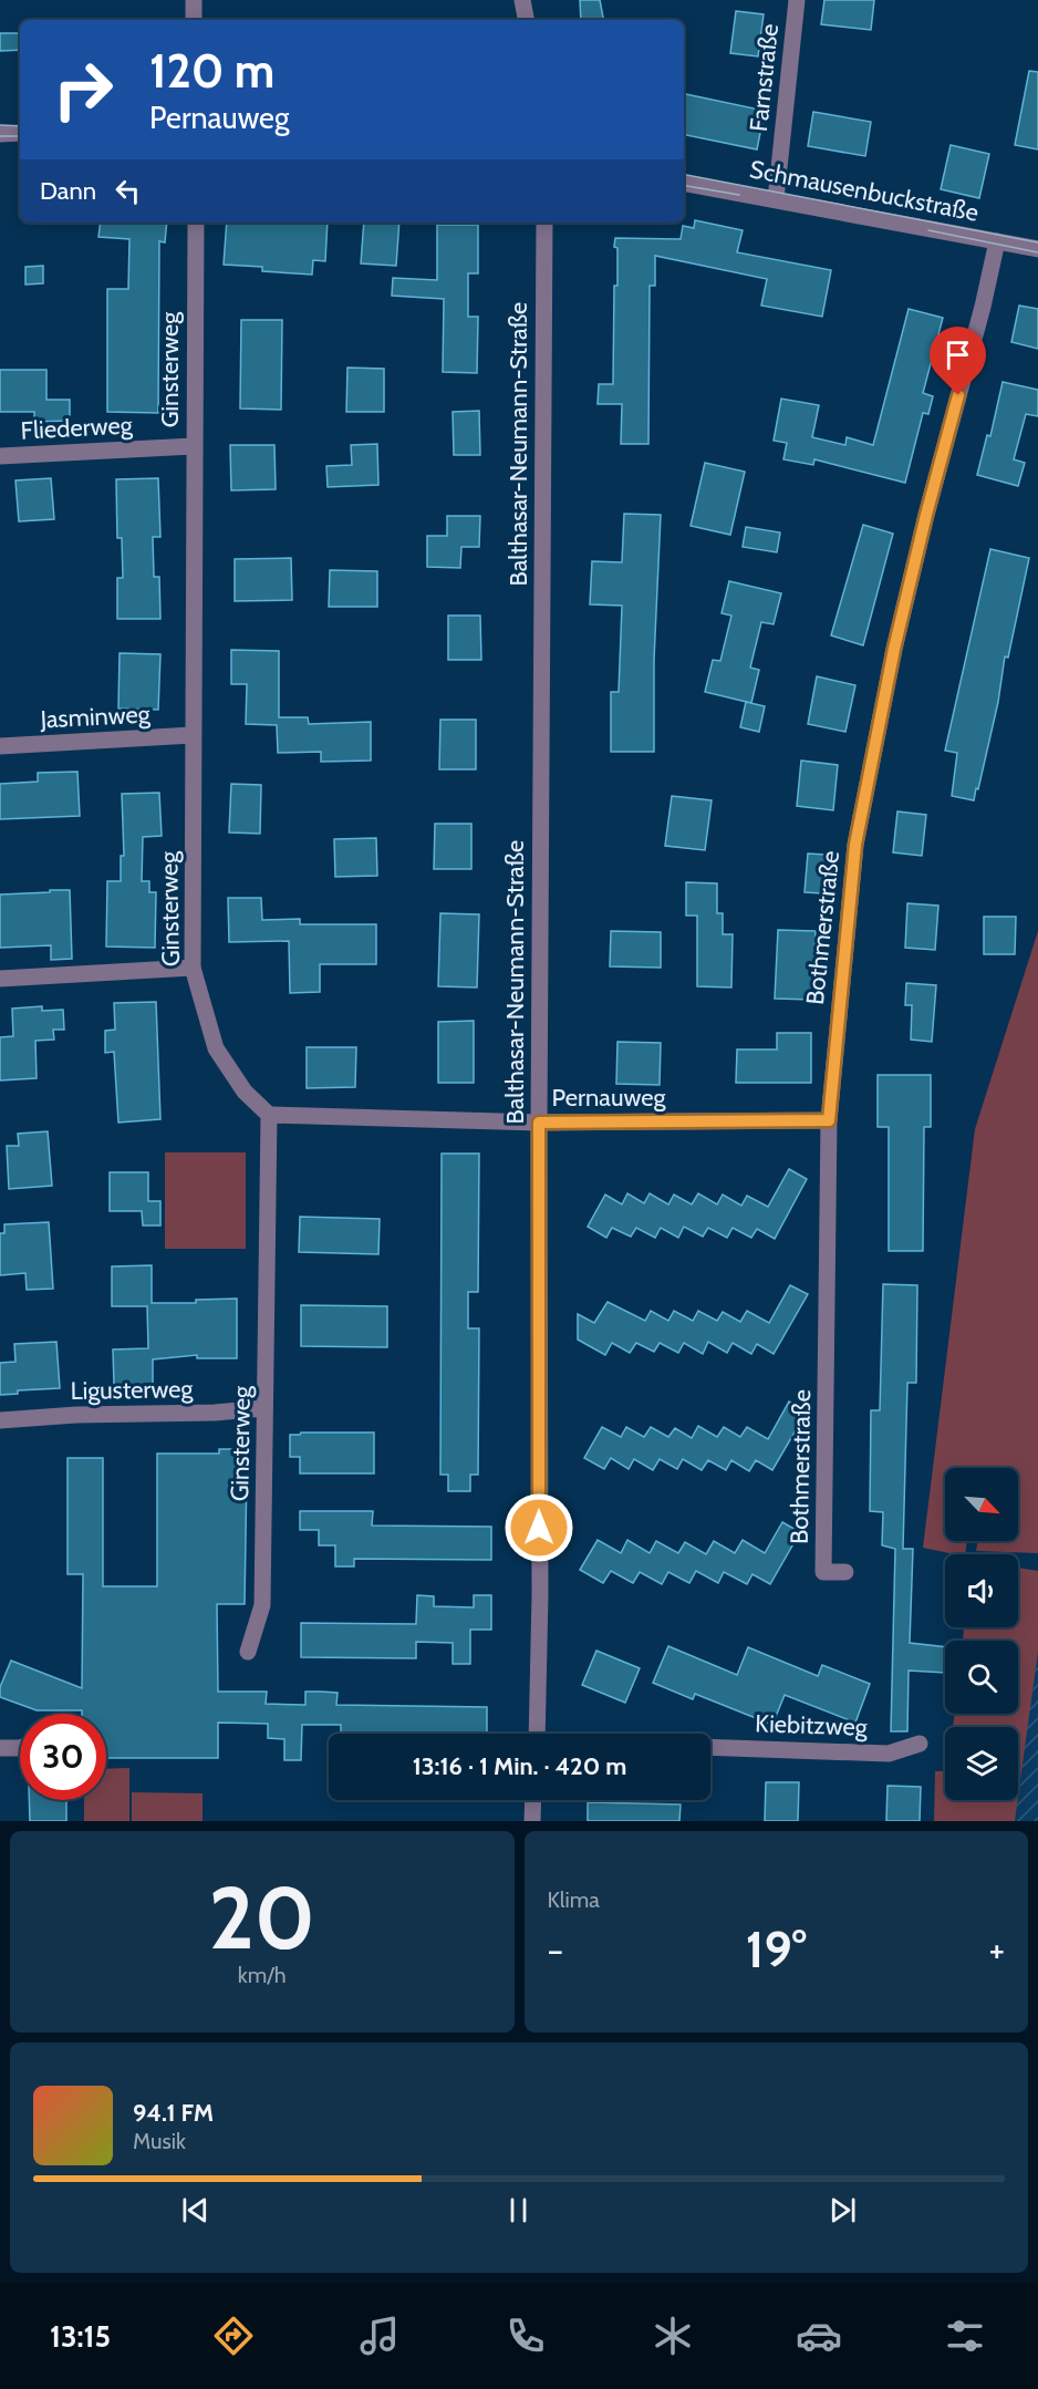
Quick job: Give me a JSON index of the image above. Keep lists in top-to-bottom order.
{
  "streets": {
    "street": [
      "Farnstraße",
      "Schmausenbuckstraße",
      "Ginsterweg",
      "Fliederweg",
      "Balthasar-Neumann-Straße",
      "Jasminweg",
      "Bothmerstraße",
      "Pernauweg",
      "Ligusterweg",
      "Kiebitzweg"
    ]
  },
  "crossings": [
    ["Farnstraße", "Schmausenbuckstraße"],
    ["Schmausenbuckstraße", "Bothmerstraße"],
    ["Ginsterweg", "Fliederweg"],
    ["Ginsterweg", "Jasminweg"],
    ["Ginsterweg", "Pernauweg"],
    ["Ginsterweg", "Ligusterweg"],
    ["Balthasar-Neumann-Straße", "Pernauweg"],
    ["Bothmerstraße", "Pernauweg"]
  ],
  "north": "bottom right",
  "page": {
    "turn": ["120 m", "Pernauweg"],
    "then": "Dann",
    "limit": "30",
    "trip": "13:16 · 1 Min. · 420 m",
    "tile": [
      ["20", "km/h"],
      "Klima"
    ],
    "heat": ["−", "19°", "+"],
    "song": ["94.1 FM", "Musik"],
    "tabs": "13:15"
  }
}
